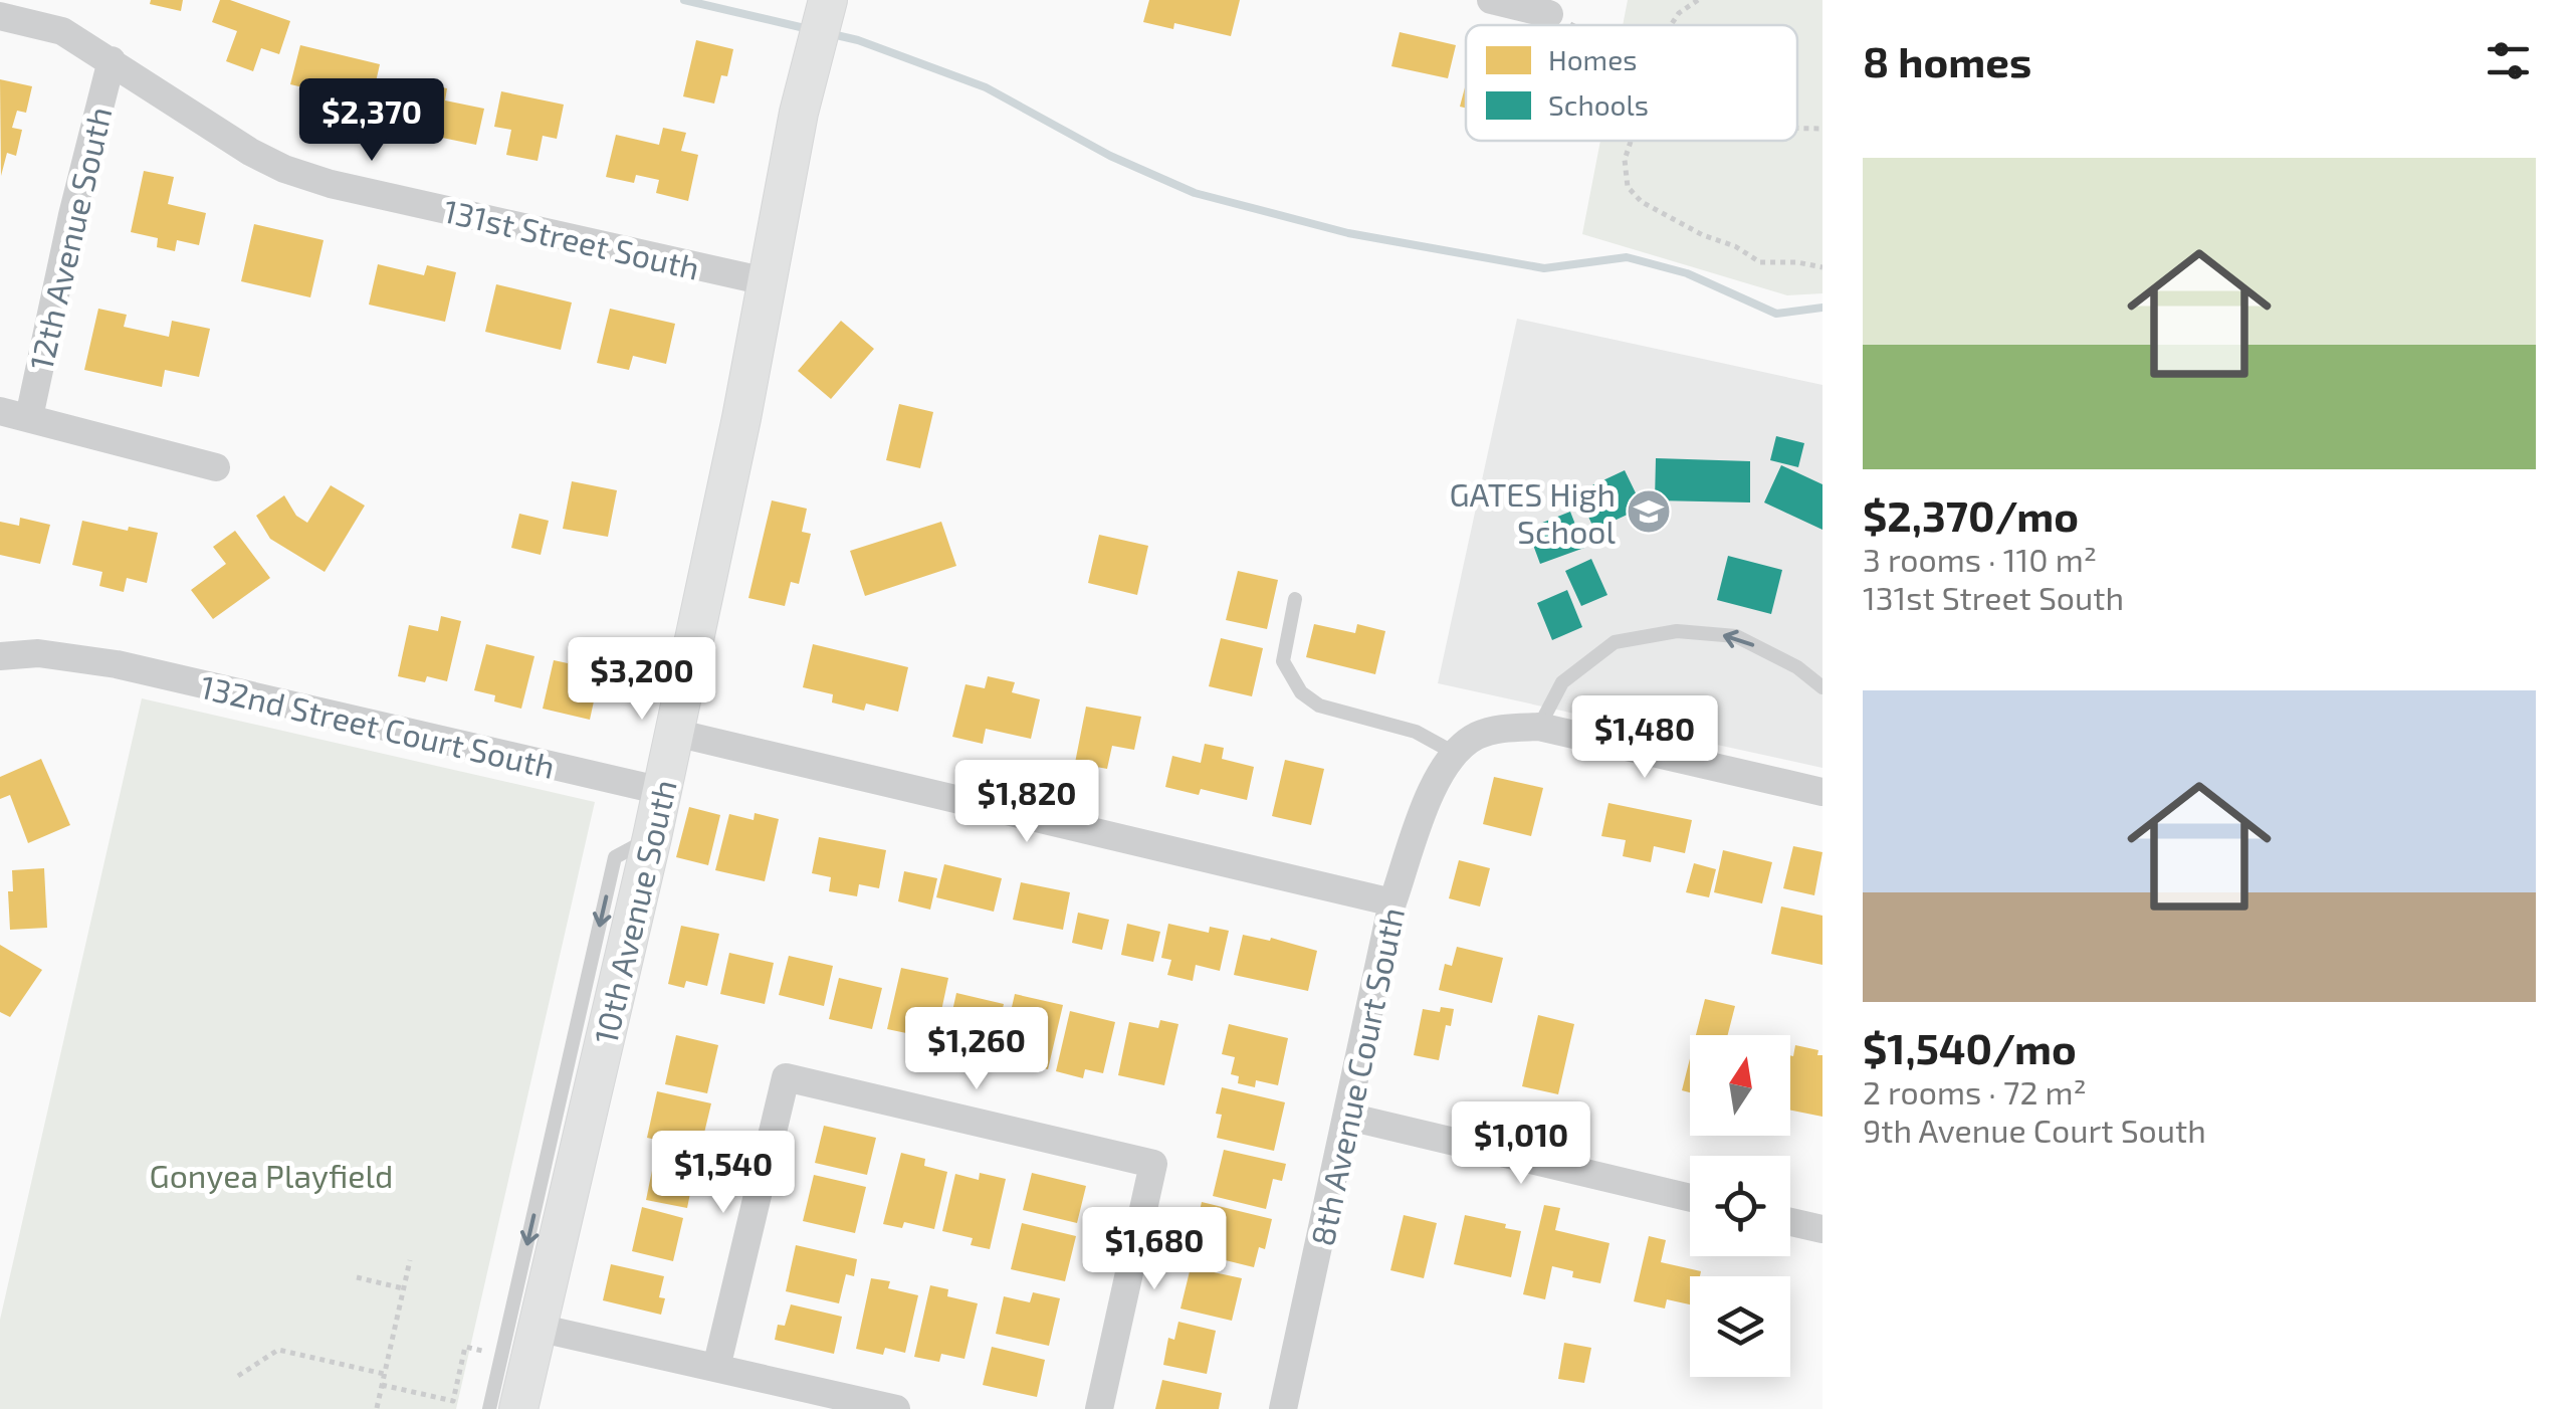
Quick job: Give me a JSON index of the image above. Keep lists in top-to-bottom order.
{
  "streets": {
    "street": [
      "12th Avenue South",
      "131st Street South",
      "132nd Street Court South",
      "10th Avenue South",
      "8th Avenue Court South"
    ]
  },
  "crossings": [
    ["12th Avenue South", "131st Street South"],
    ["131st Street South", "10th Avenue South"],
    ["132nd Street Court South", "10th Avenue South"]
  ],
  "parks": ["Gonyea Playfield"],
  "places": {
    "school or university": ["GATES High School"]
  },
  "legend": ["Homes", "Schools"],
  "north": "top",
  "page": {
    "heading": "8 homes",
    "price": [
      "$2,370",
      "$3,200",
      "$1,480",
      "$1,820",
      "$1,260",
      "$1,010",
      "$1,540",
      "$1,680"
    ],
    "list": [
      {
        "name": "$2,370/mo",
        "note": "3 rooms · 110 m² · 131st Street South"
      },
      {
        "name": "$1,540/mo",
        "note": "2 rooms · 72 m² · 9th Avenue Court South"
      }
    ]
  }
}
